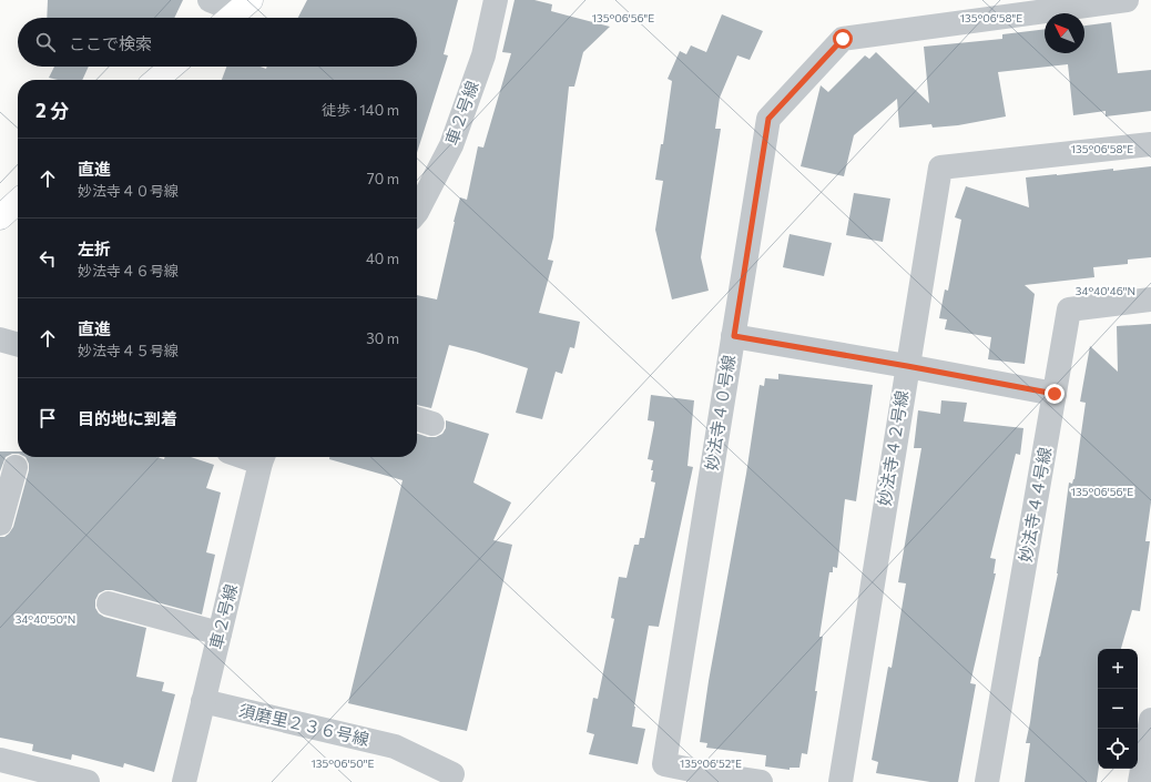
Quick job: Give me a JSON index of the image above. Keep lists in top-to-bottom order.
{
  "streets": {
    "street": [
      "車２号線",
      "妙法寺４０号線",
      "妙法寺４２号線",
      "妙法寺４４号線",
      "須磨里２３６号線"
    ]
  },
  "crossings": [
    ["車２号線", "須磨里２３６号線"]
  ],
  "north": "top left",
  "page": {
    "search": "ここで検索",
    "heading": ["2 分", "徒歩 · 140 m"],
    "list": [
      ["直進", "妙法寺４０号線", "70 m"],
      ["左折", "妙法寺４６号線", "40 m"],
      ["直進", "妙法寺４５号線", "30 m"],
      "目的地に到着"
    ],
    "map_buttons": ["+", "−"]
  },
  "coordinates": [
    "135°06'56\"E",
    "135°06'58\"E",
    "34°40'46\"N",
    "34°40'50\"N",
    "135°06'50\"E",
    "135°06'52\"E"
  ]
}
